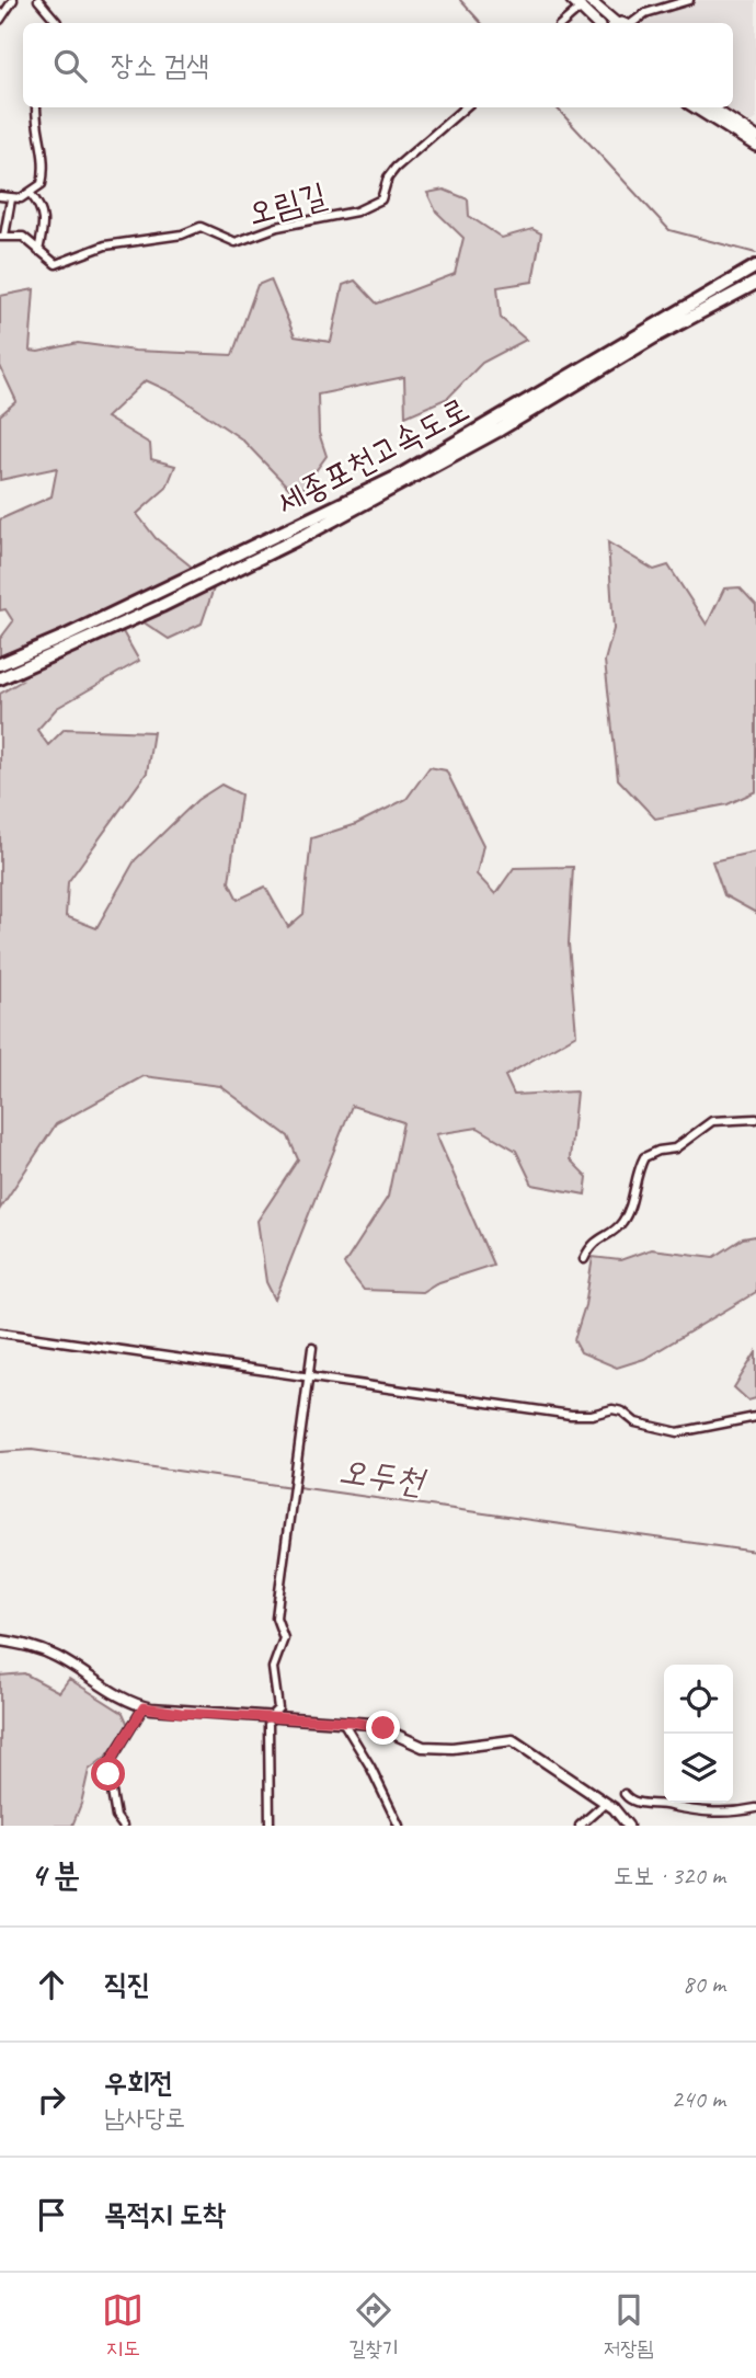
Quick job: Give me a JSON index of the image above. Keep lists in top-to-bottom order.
{
  "streets": {
    "highway": ["세종포천고속도로"],
    "street": ["오림길"]
  },
  "water": ["오두천"],
  "page": {
    "search": "장소 검색",
    "heading": ["4 분", "도보 · 320 m"],
    "list": [
      ["직진", "80 m"],
      ["우회전", "남사당로", "240 m"],
      "목적지 도착"
    ],
    "nav": ["지도", "길찾기", "저장됨"]
  }
}
